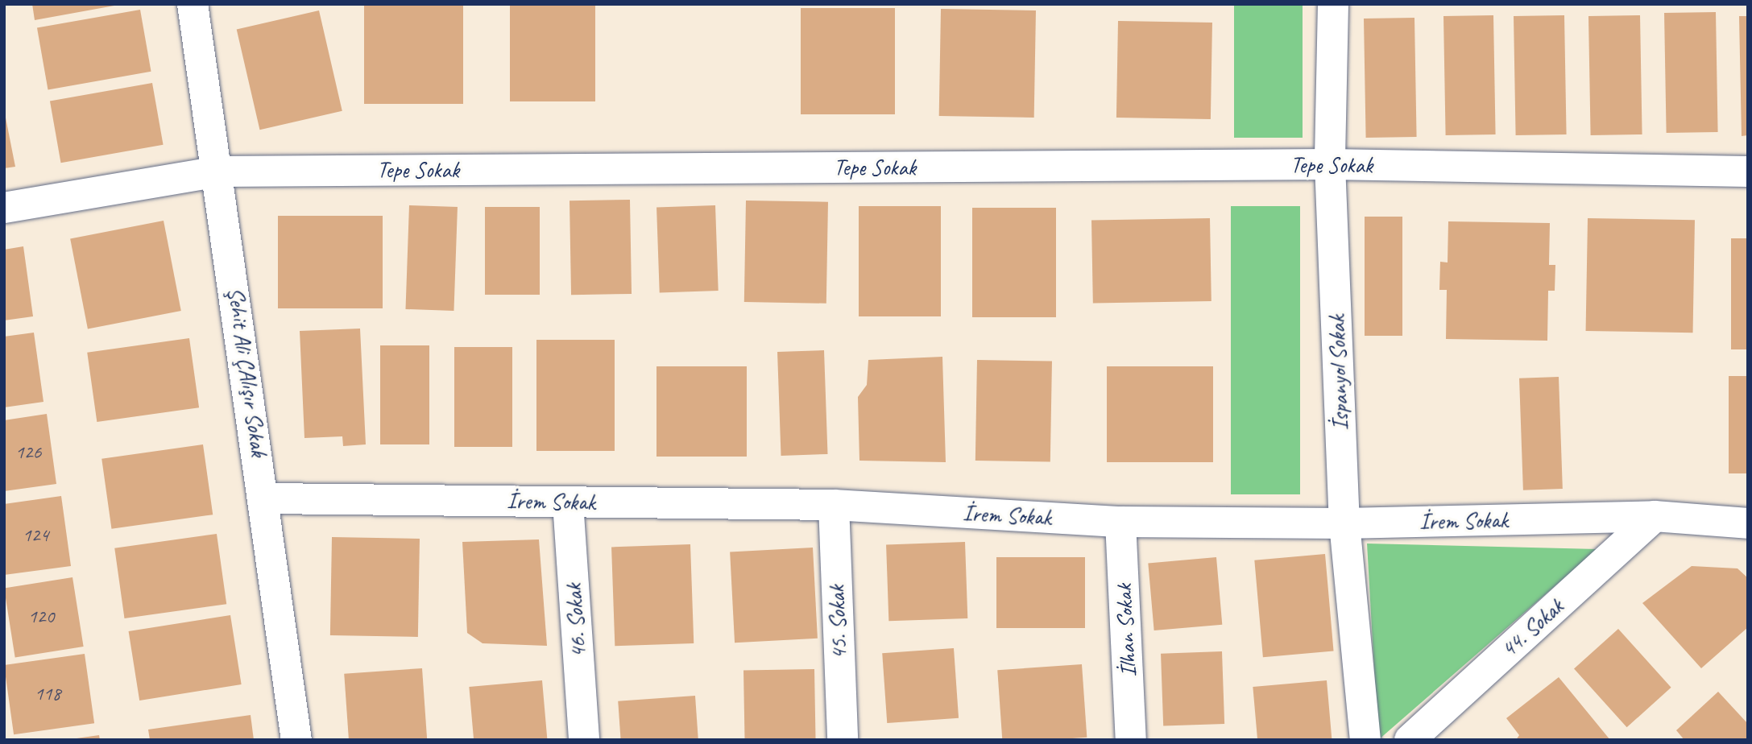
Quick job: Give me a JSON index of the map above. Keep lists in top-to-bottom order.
{
  "streets": {
    "street": [
      "Tepe Sokak",
      "Şehit Ali ÇAlışır Sokak",
      "İspanyol Sokak",
      "İrem Sokak",
      "46. Sokak",
      "45. Sokak",
      "44. Sokak",
      "İlhan Sokak"
    ]
  },
  "crossings": [
    ["Tepe Sokak", "Şehit Ali ÇAlışır Sokak"],
    ["Tepe Sokak", "İspanyol Sokak"],
    ["Şehit Ali ÇAlışır Sokak", "İrem Sokak"],
    ["İspanyol Sokak", "İrem Sokak"],
    ["İrem Sokak", "46. Sokak"],
    ["İrem Sokak", "45. Sokak"],
    ["İrem Sokak", "44. Sokak"],
    ["İrem Sokak", "İlhan Sokak"]
  ],
  "house_numbers": [
    "126",
    "124",
    "120",
    "118"
  ]
}
